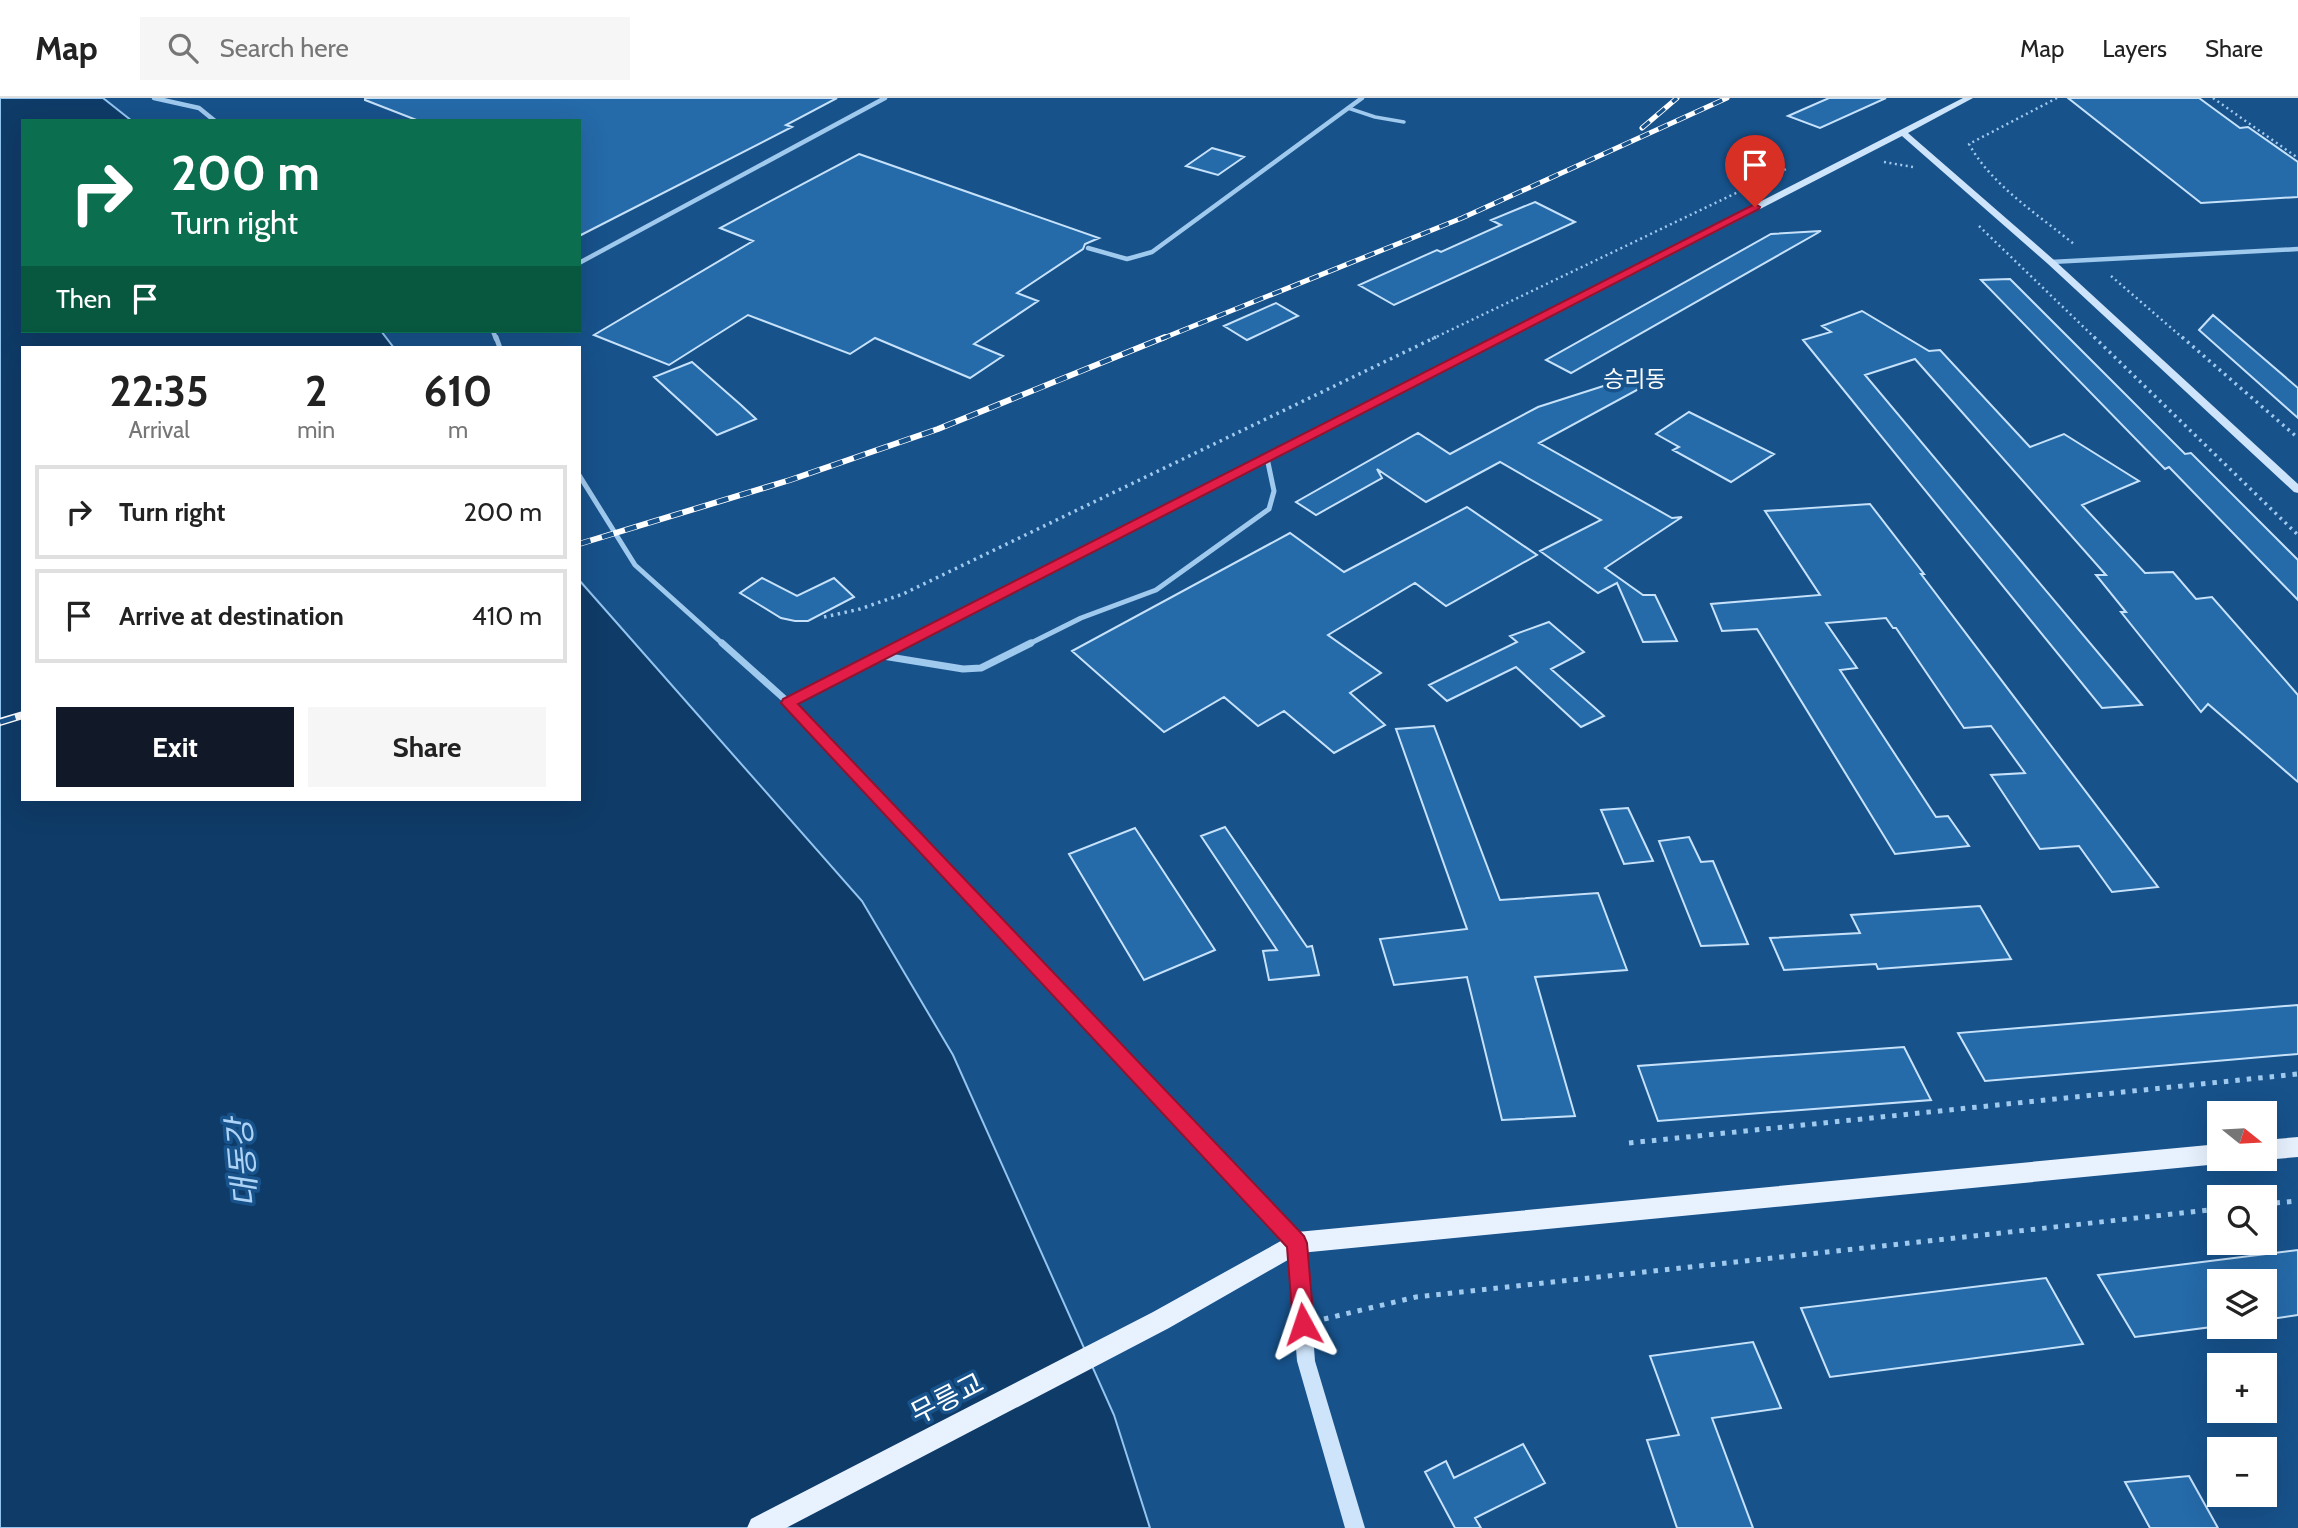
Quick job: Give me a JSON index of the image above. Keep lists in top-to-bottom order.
{
  "streets": {
    "main road": ["무릉교"]
  },
  "districts": ["승리동"],
  "water": ["대동강"],
  "north": "right",
  "page": {
    "header": "Map",
    "search": "Search here",
    "nav": ["Map", "Layers", "Share"],
    "turn": ["200 m", "Turn right"],
    "then": "Then",
    "eta": [
      "22:35",
      "Arrival",
      "2",
      "min",
      "610",
      "m"
    ],
    "list": [
      {
        "name": "Turn right",
        "value": "200 m"
      },
      {
        "name": "Arrive at destination",
        "value": "410 m"
      }
    ],
    "buttons": ["Exit", "Share"],
    "map_buttons": ["+", "−"]
  }
}
